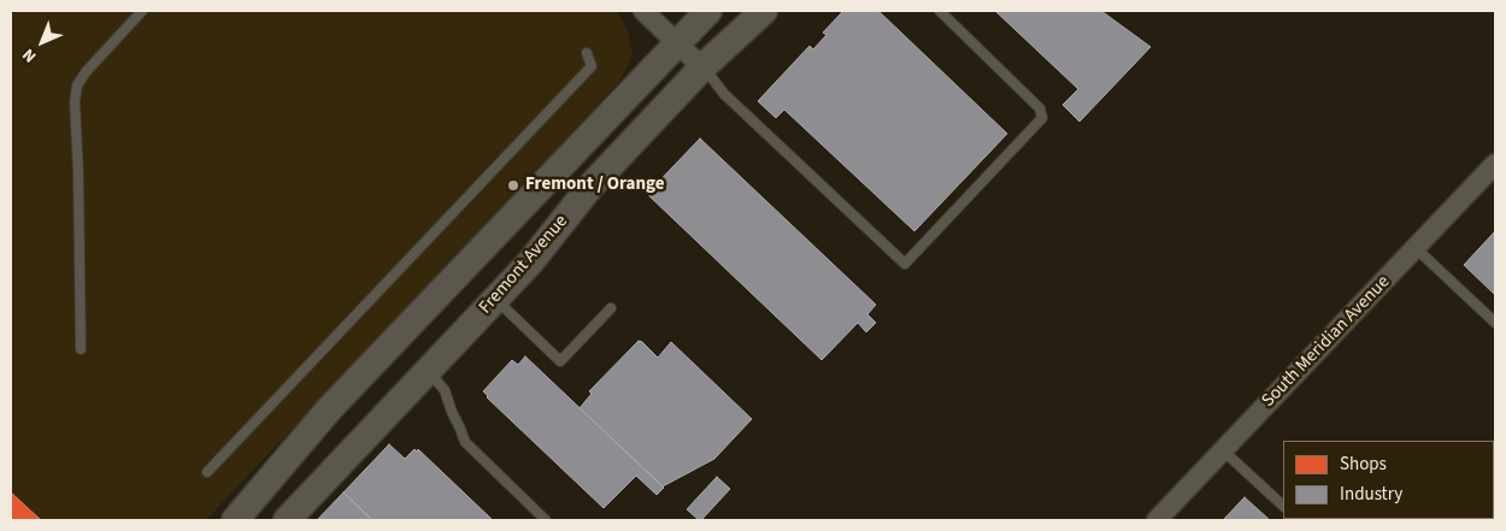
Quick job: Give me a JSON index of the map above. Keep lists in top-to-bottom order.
{
  "streets": {
    "main road": ["Fremont Avenue"],
    "street": ["South Meridian Avenue"]
  },
  "places": ["Fremont / Orange"],
  "legend": ["Shops", "Industry"],
  "north": "bottom left"
}
